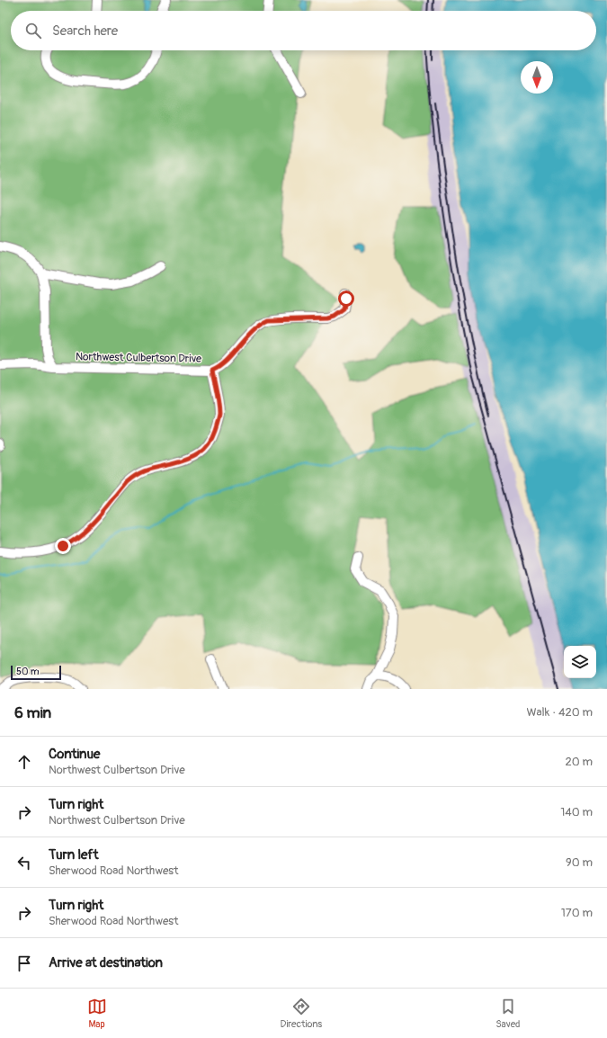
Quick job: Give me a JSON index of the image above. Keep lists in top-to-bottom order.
{
  "streets": {
    "street": ["Northwest Culbertson Drive"]
  },
  "scale_bar": "50 m",
  "north": "bottom",
  "page": {
    "search": "Search here",
    "scale": "50 m",
    "heading": ["6 min", "Walk · 420 m"],
    "list": [
      ["Continue", "Northwest Culbertson Drive", "20 m"],
      ["Turn right", "Northwest Culbertson Drive", "140 m"],
      ["Turn left", "Sherwood Road Northwest", "90 m"],
      ["Turn right", "Sherwood Road Northwest", "170 m"],
      "Arrive at destination"
    ],
    "nav": ["Map", "Directions", "Saved"]
  }
}
